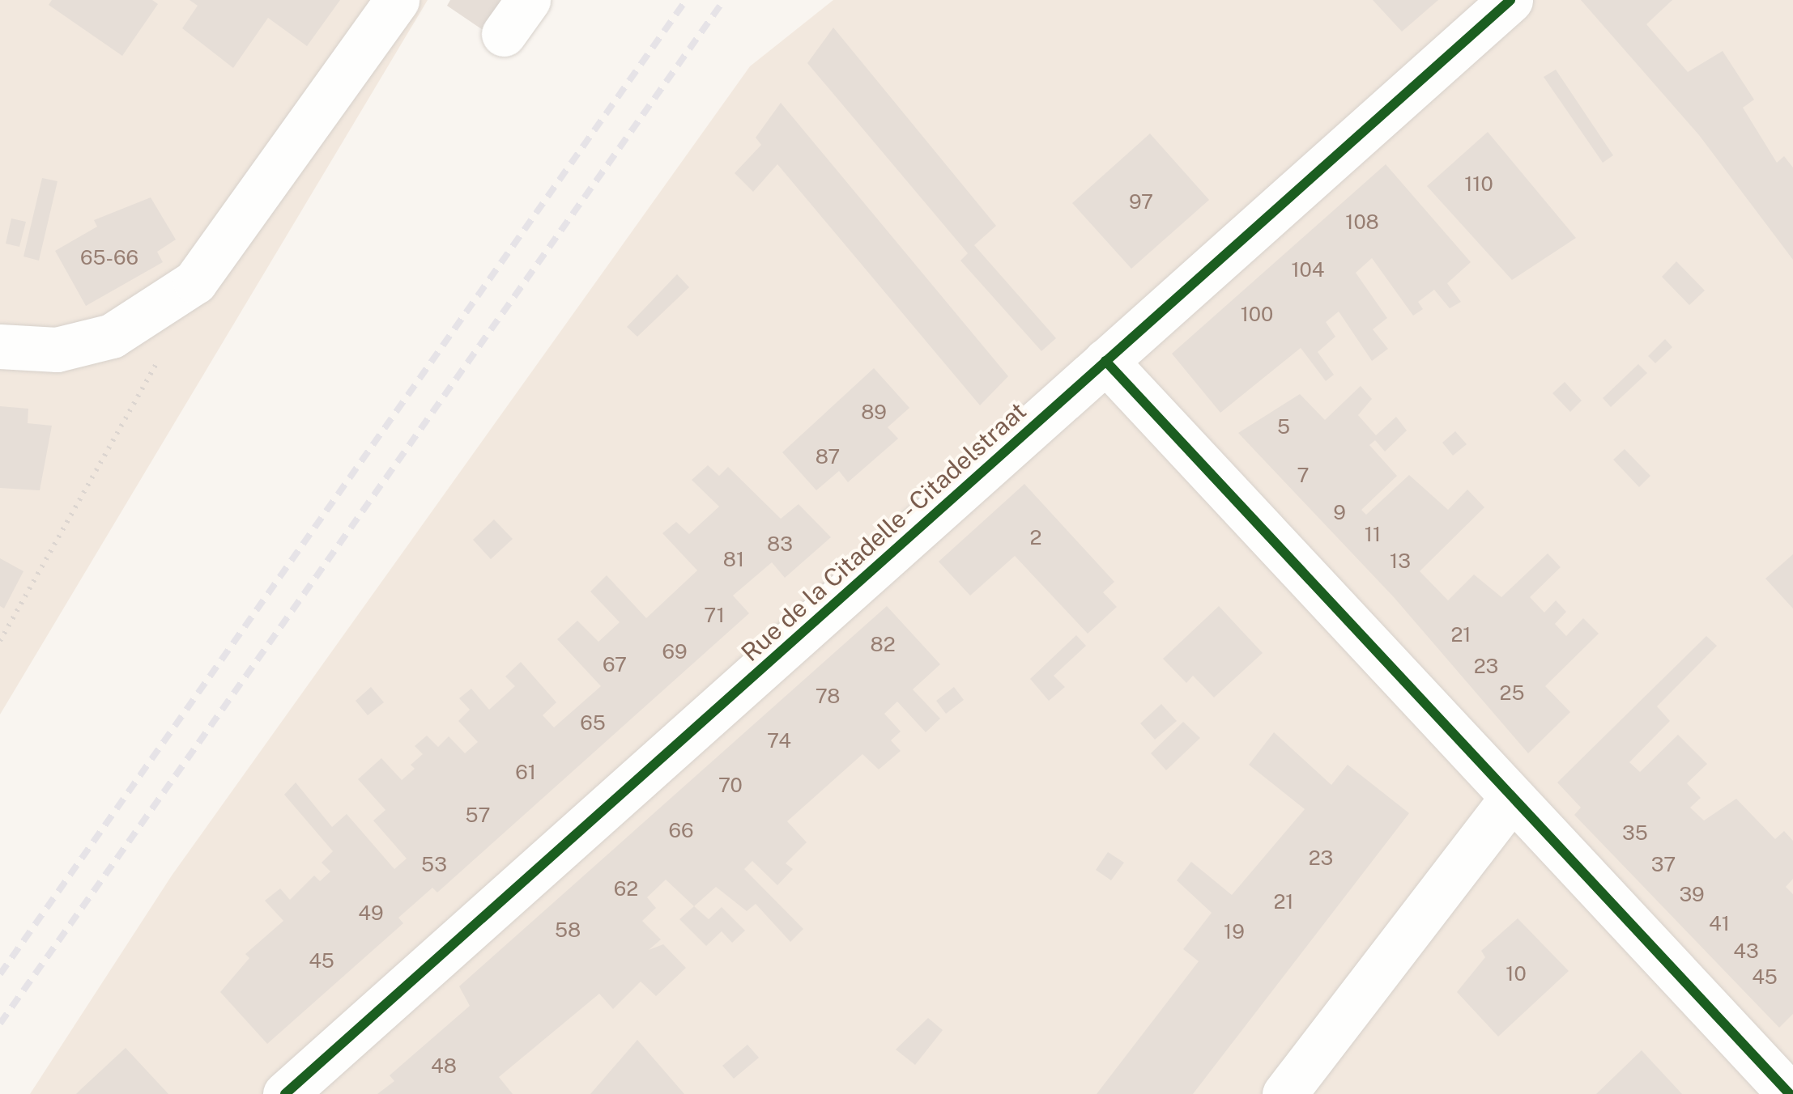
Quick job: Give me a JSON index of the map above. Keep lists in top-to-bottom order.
{
  "streets": {
    "street": ["Rue de la Citadelle - Citadelstraat"]
  },
  "house_numbers": [
    "110",
    "97",
    "108",
    "65-66",
    "104",
    "100",
    "89",
    "5",
    "87",
    "7",
    "9",
    "11",
    "2",
    "83",
    "81",
    "13",
    "71",
    "21",
    "82",
    "69",
    "67",
    "23",
    "25",
    "78",
    "65",
    "74",
    "61",
    "70",
    "57",
    "66",
    "35",
    "23",
    "53",
    "37",
    "62",
    "39",
    "21",
    "49",
    "41",
    "58",
    "19",
    "43",
    "45",
    "10",
    "45",
    "48"
  ]
}
